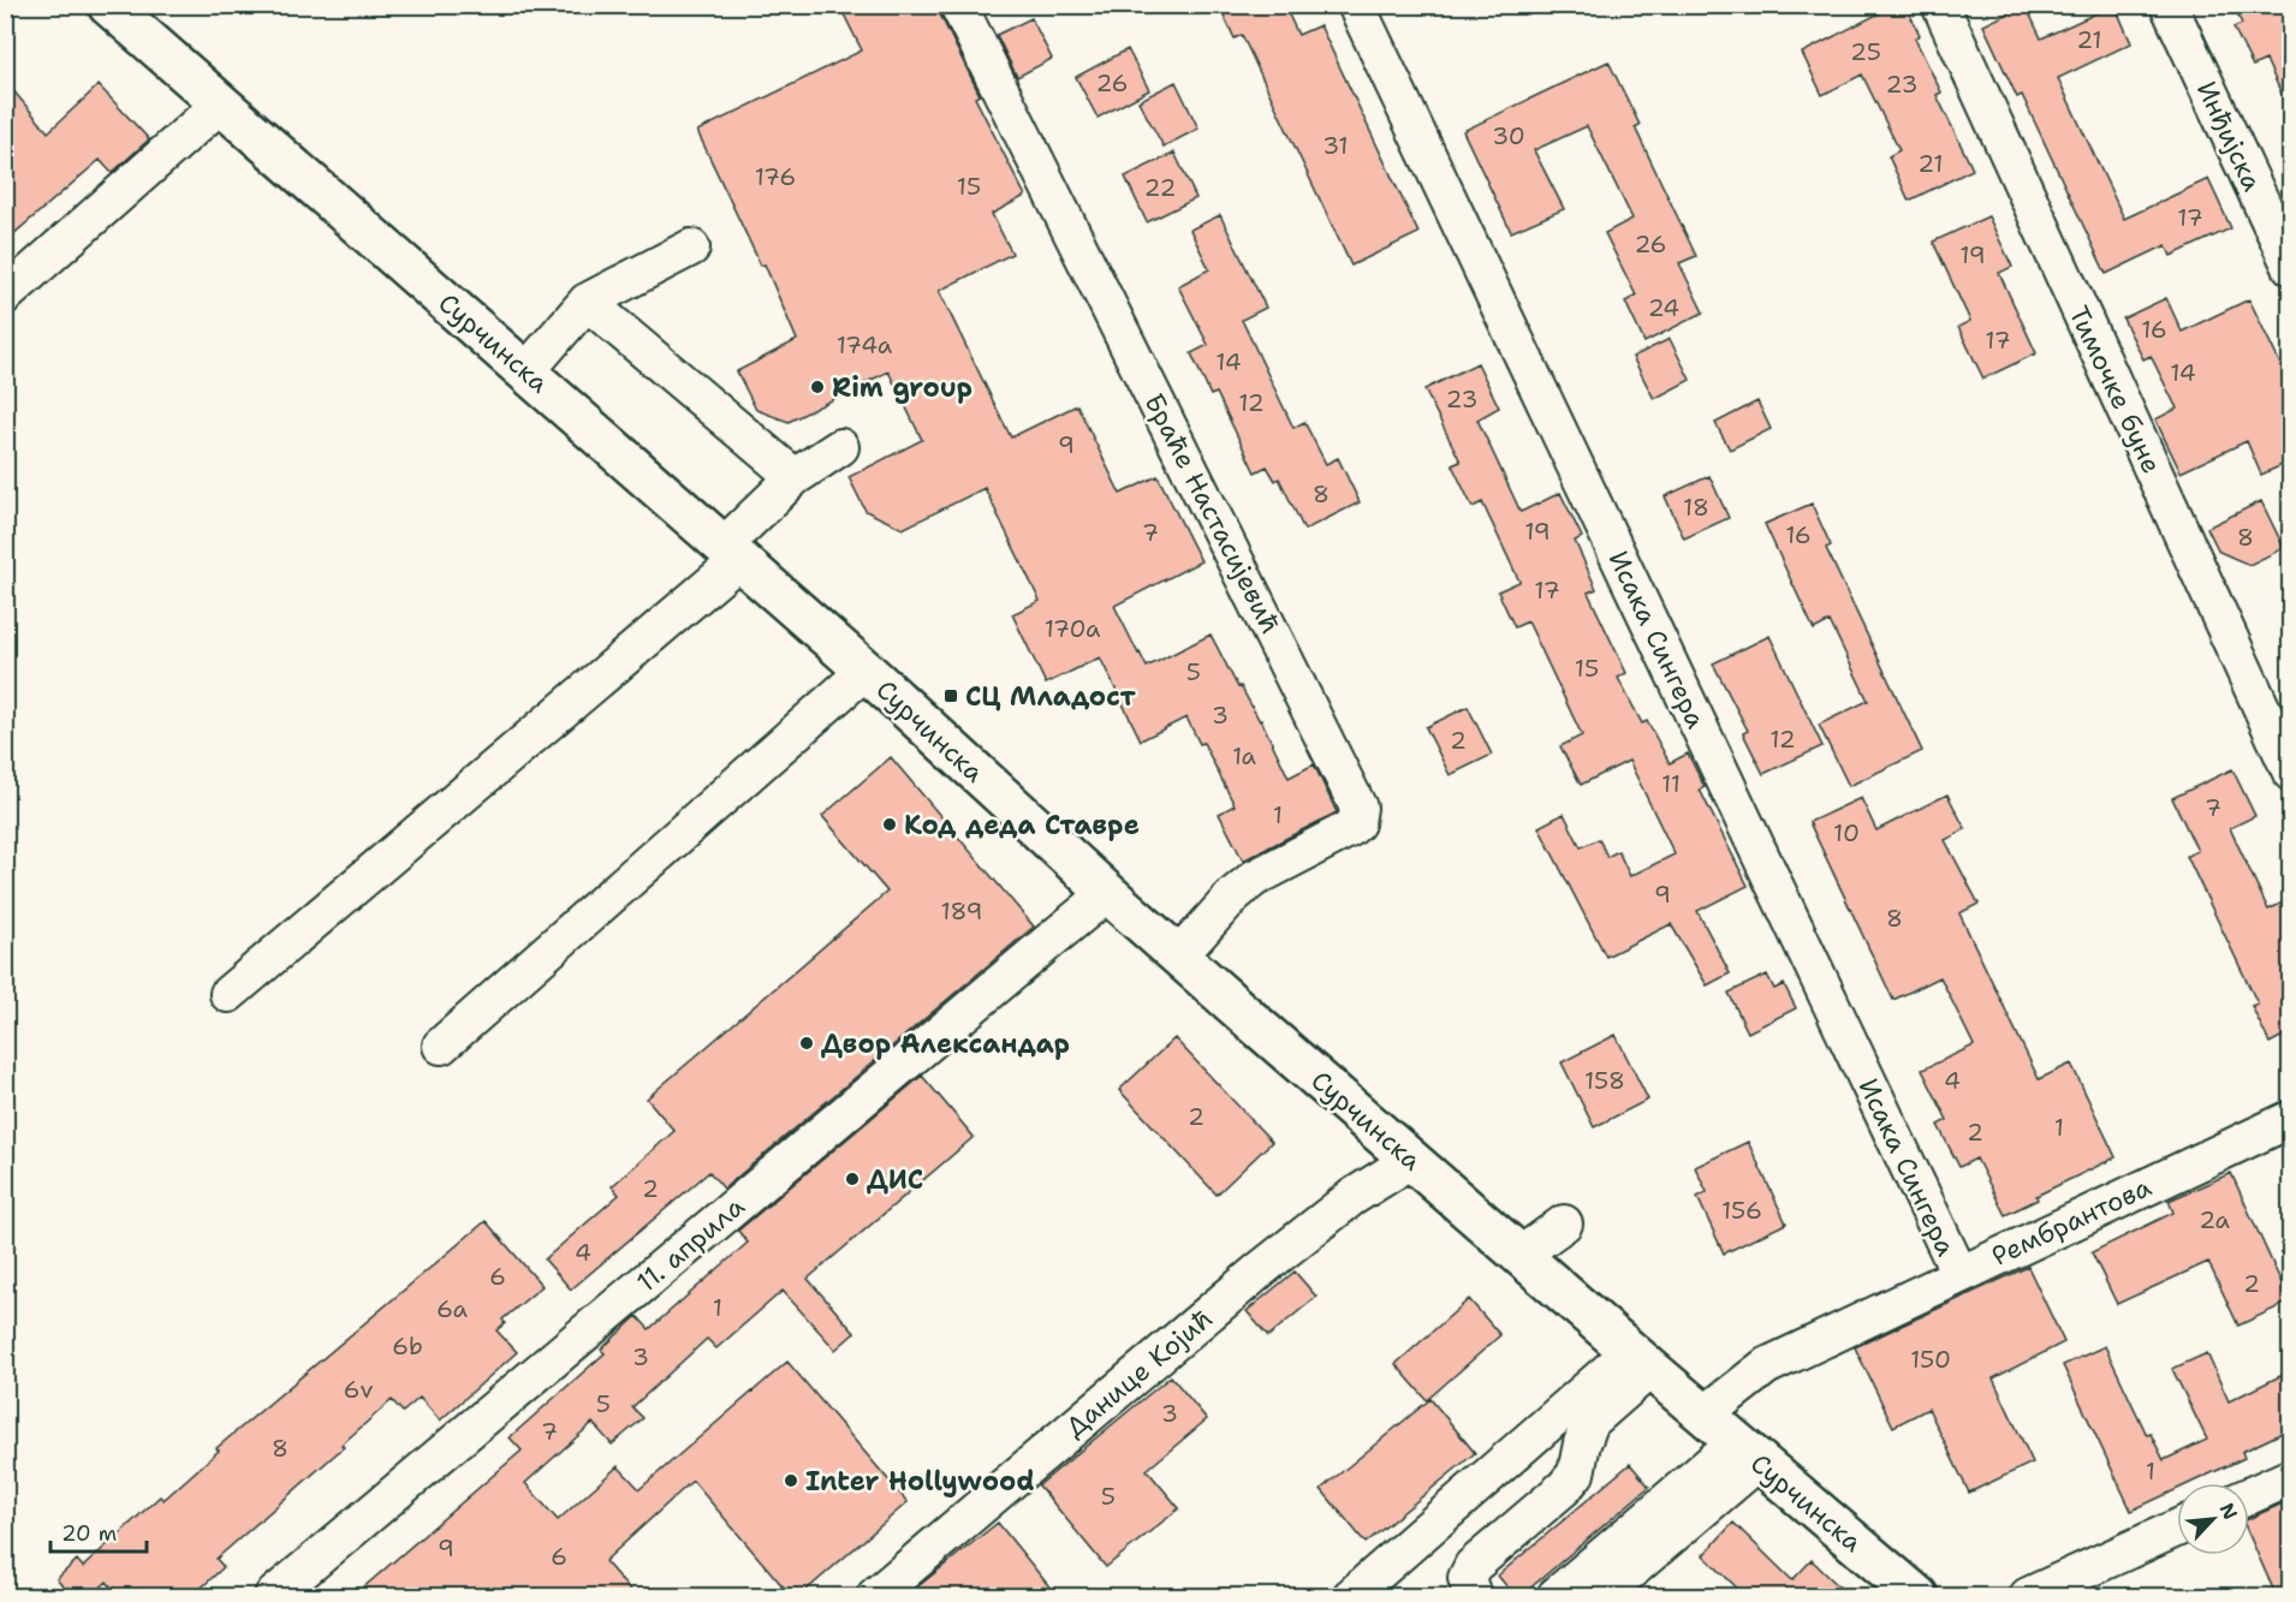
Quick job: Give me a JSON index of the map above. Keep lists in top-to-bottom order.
{
  "streets": {
    "main road": ["Сурчинска"],
    "street": [
      "Инђијска",
      "Тимочке буне",
      "Браће Настасијевић",
      "Исака Сингера",
      "Рембрантова",
      "11. априла",
      "Данице Којић"
    ]
  },
  "crossings": [
    ["Сурчинска", "Браће Настасијевић"],
    ["Сурчинска", "Рембрантова"],
    ["Сурчинска", "11. априла"],
    ["Сурчинска", "Данице Којић"],
    ["Исака Сингера", "Рембрантова"]
  ],
  "places": {
    "other": [
      "Rim group",
      "Код деда Ставре",
      "Двор Александар",
      "ДИС",
      "Inter Hollywood"
    ],
    "transit": ["СЦ Младост"]
  },
  "house_numbers": [
    "21",
    "25",
    "26",
    "23",
    "30",
    "31",
    "21",
    "176",
    "15",
    "22",
    "17",
    "26",
    "19",
    "24",
    "16",
    "17",
    "174a",
    "14",
    "14",
    "23",
    "12",
    "9",
    "8",
    "18",
    "19",
    "7",
    "16",
    "8",
    "17",
    "170a",
    "15",
    "5",
    "3",
    "12",
    "2",
    "1a",
    "11",
    "7",
    "1",
    "10",
    "9",
    "189",
    "8",
    "158",
    "4",
    "2",
    "1",
    "2",
    "2",
    "156",
    "2a",
    "4",
    "6",
    "2",
    "1",
    "6a",
    "6b",
    "3",
    "150",
    "6v",
    "5",
    "3",
    "7",
    "8",
    "1",
    "5",
    "9",
    "6"
  ],
  "scale_bar": "20 m",
  "north": "top right"
}
